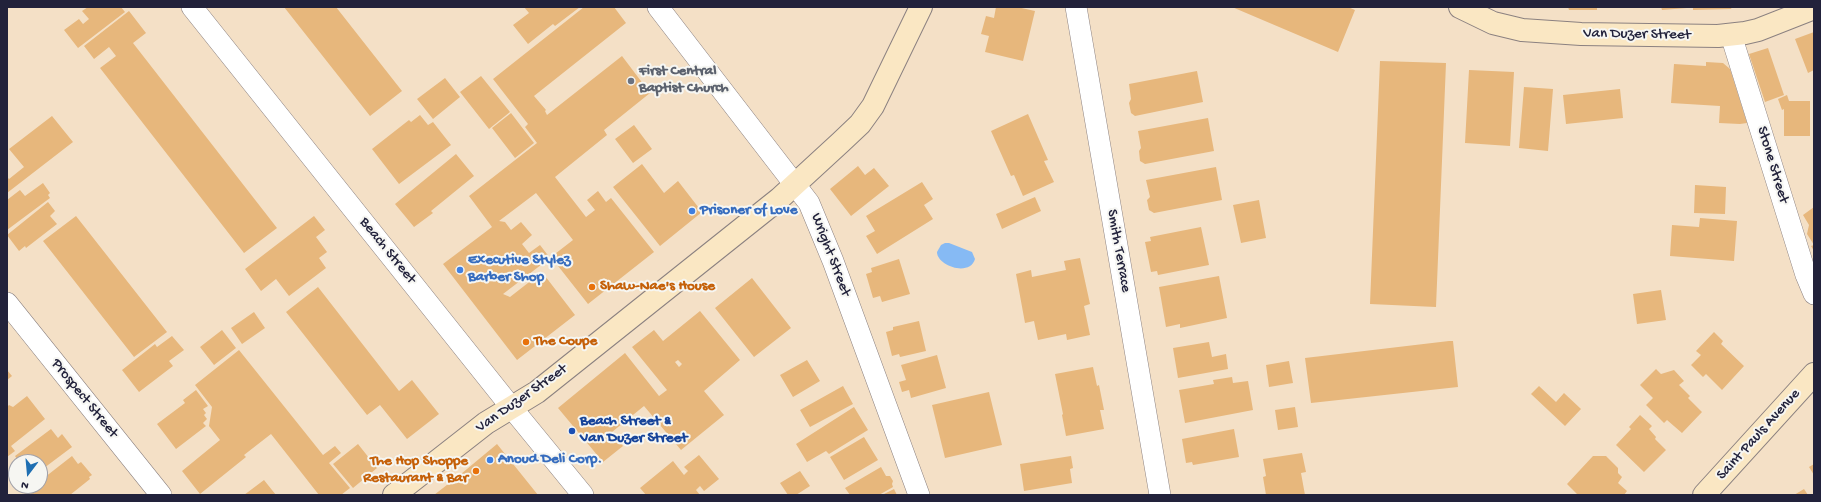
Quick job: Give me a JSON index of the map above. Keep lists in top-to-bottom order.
{
  "streets": {
    "main road": ["Van Duzer Street", "Saint Pauls Avenue"],
    "street": [
      "Stone Street",
      "Beach Street",
      "Smith Terrace",
      "Wright Street",
      "Prospect Street"
    ]
  },
  "crossings": [
    ["Van Duzer Street", "Stone Street"],
    ["Van Duzer Street", "Beach Street"],
    ["Van Duzer Street", "Wright Street"]
  ],
  "places": [
    "First Central Baptist Church",
    "Prisoner of Love",
    "Executive Stylez Barber Shop",
    "Shaw-Nae's House",
    "The Coupe",
    "Beach Street & Van Duzer Street",
    "Anoud Deli Corp.",
    "The Hop Shoppe Restaurant & Bar"
  ],
  "north": "bottom"
}
